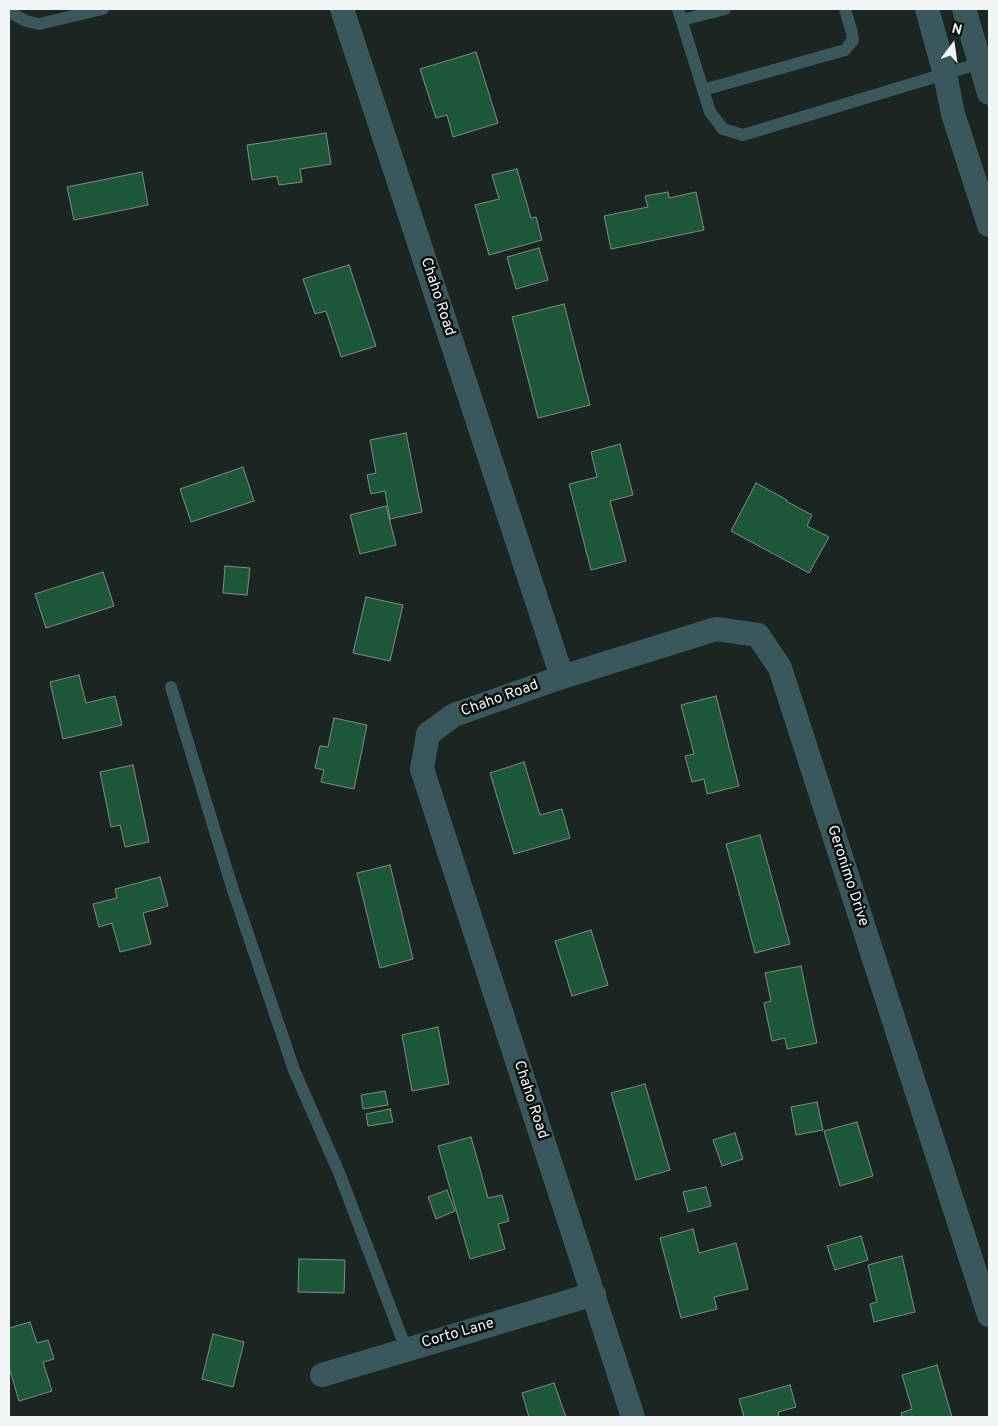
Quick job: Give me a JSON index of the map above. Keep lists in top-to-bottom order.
{
  "streets": {
    "street": ["Chaho Road", "Geronimo Drive", "Corto Lane"]
  },
  "crossings": [
    ["Chaho Road", "Geronimo Drive"],
    ["Chaho Road", "Corto Lane"]
  ],
  "north": "top"
}
